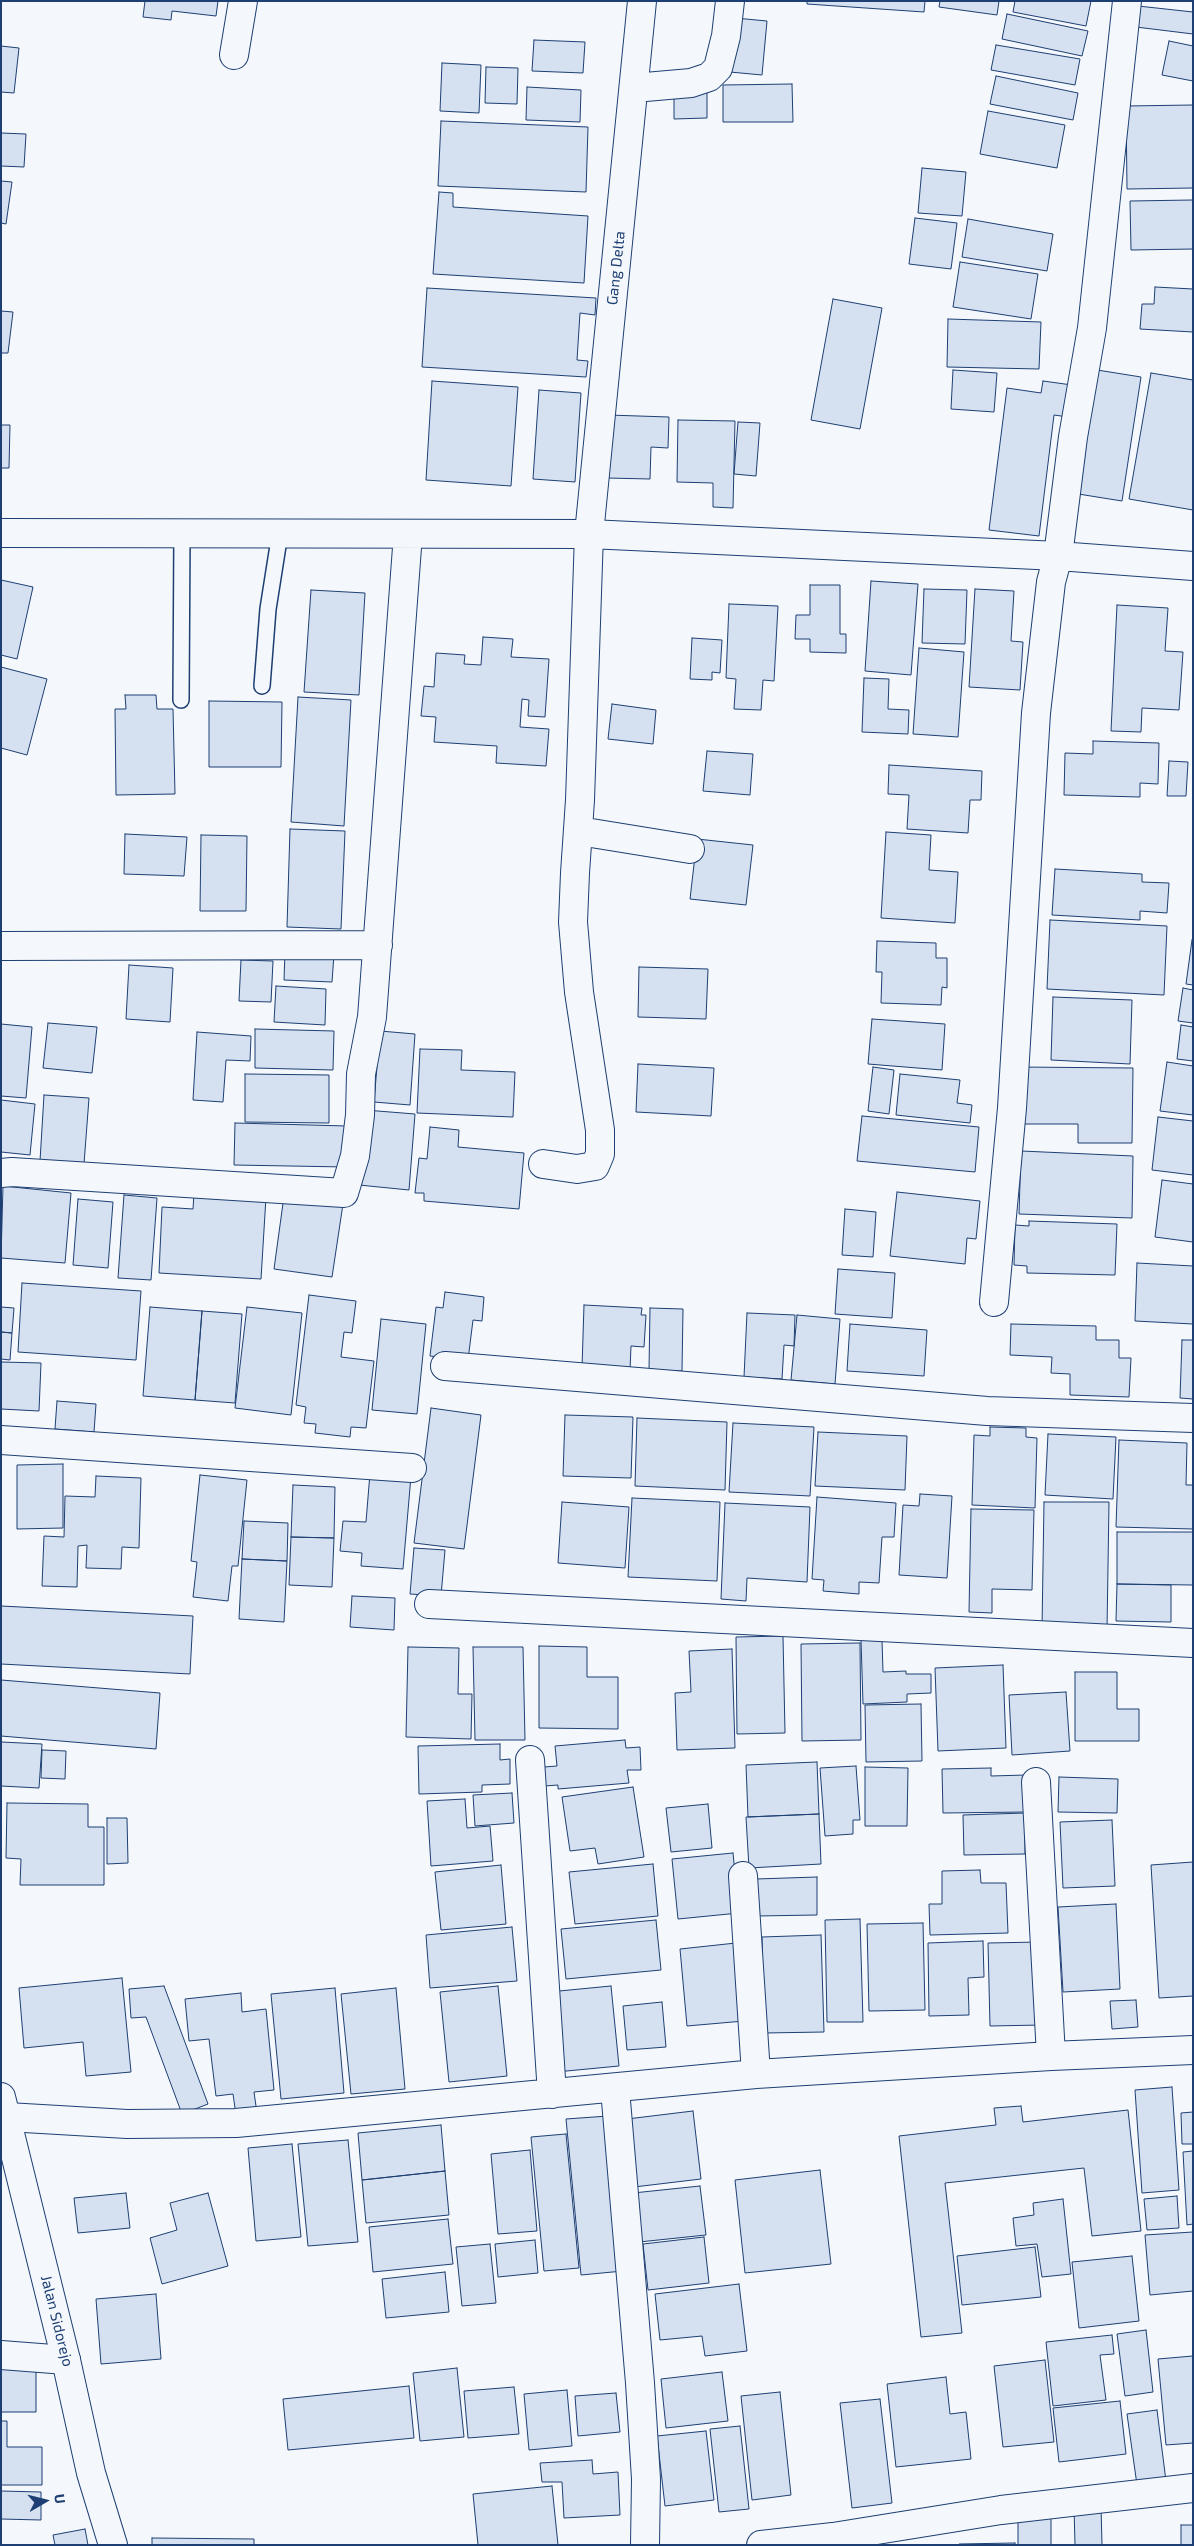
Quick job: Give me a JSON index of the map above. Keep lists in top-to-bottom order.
{
  "streets": {
    "street": ["Gang Delta", "Jalan Sidorejo"]
  },
  "north": "right"
}
